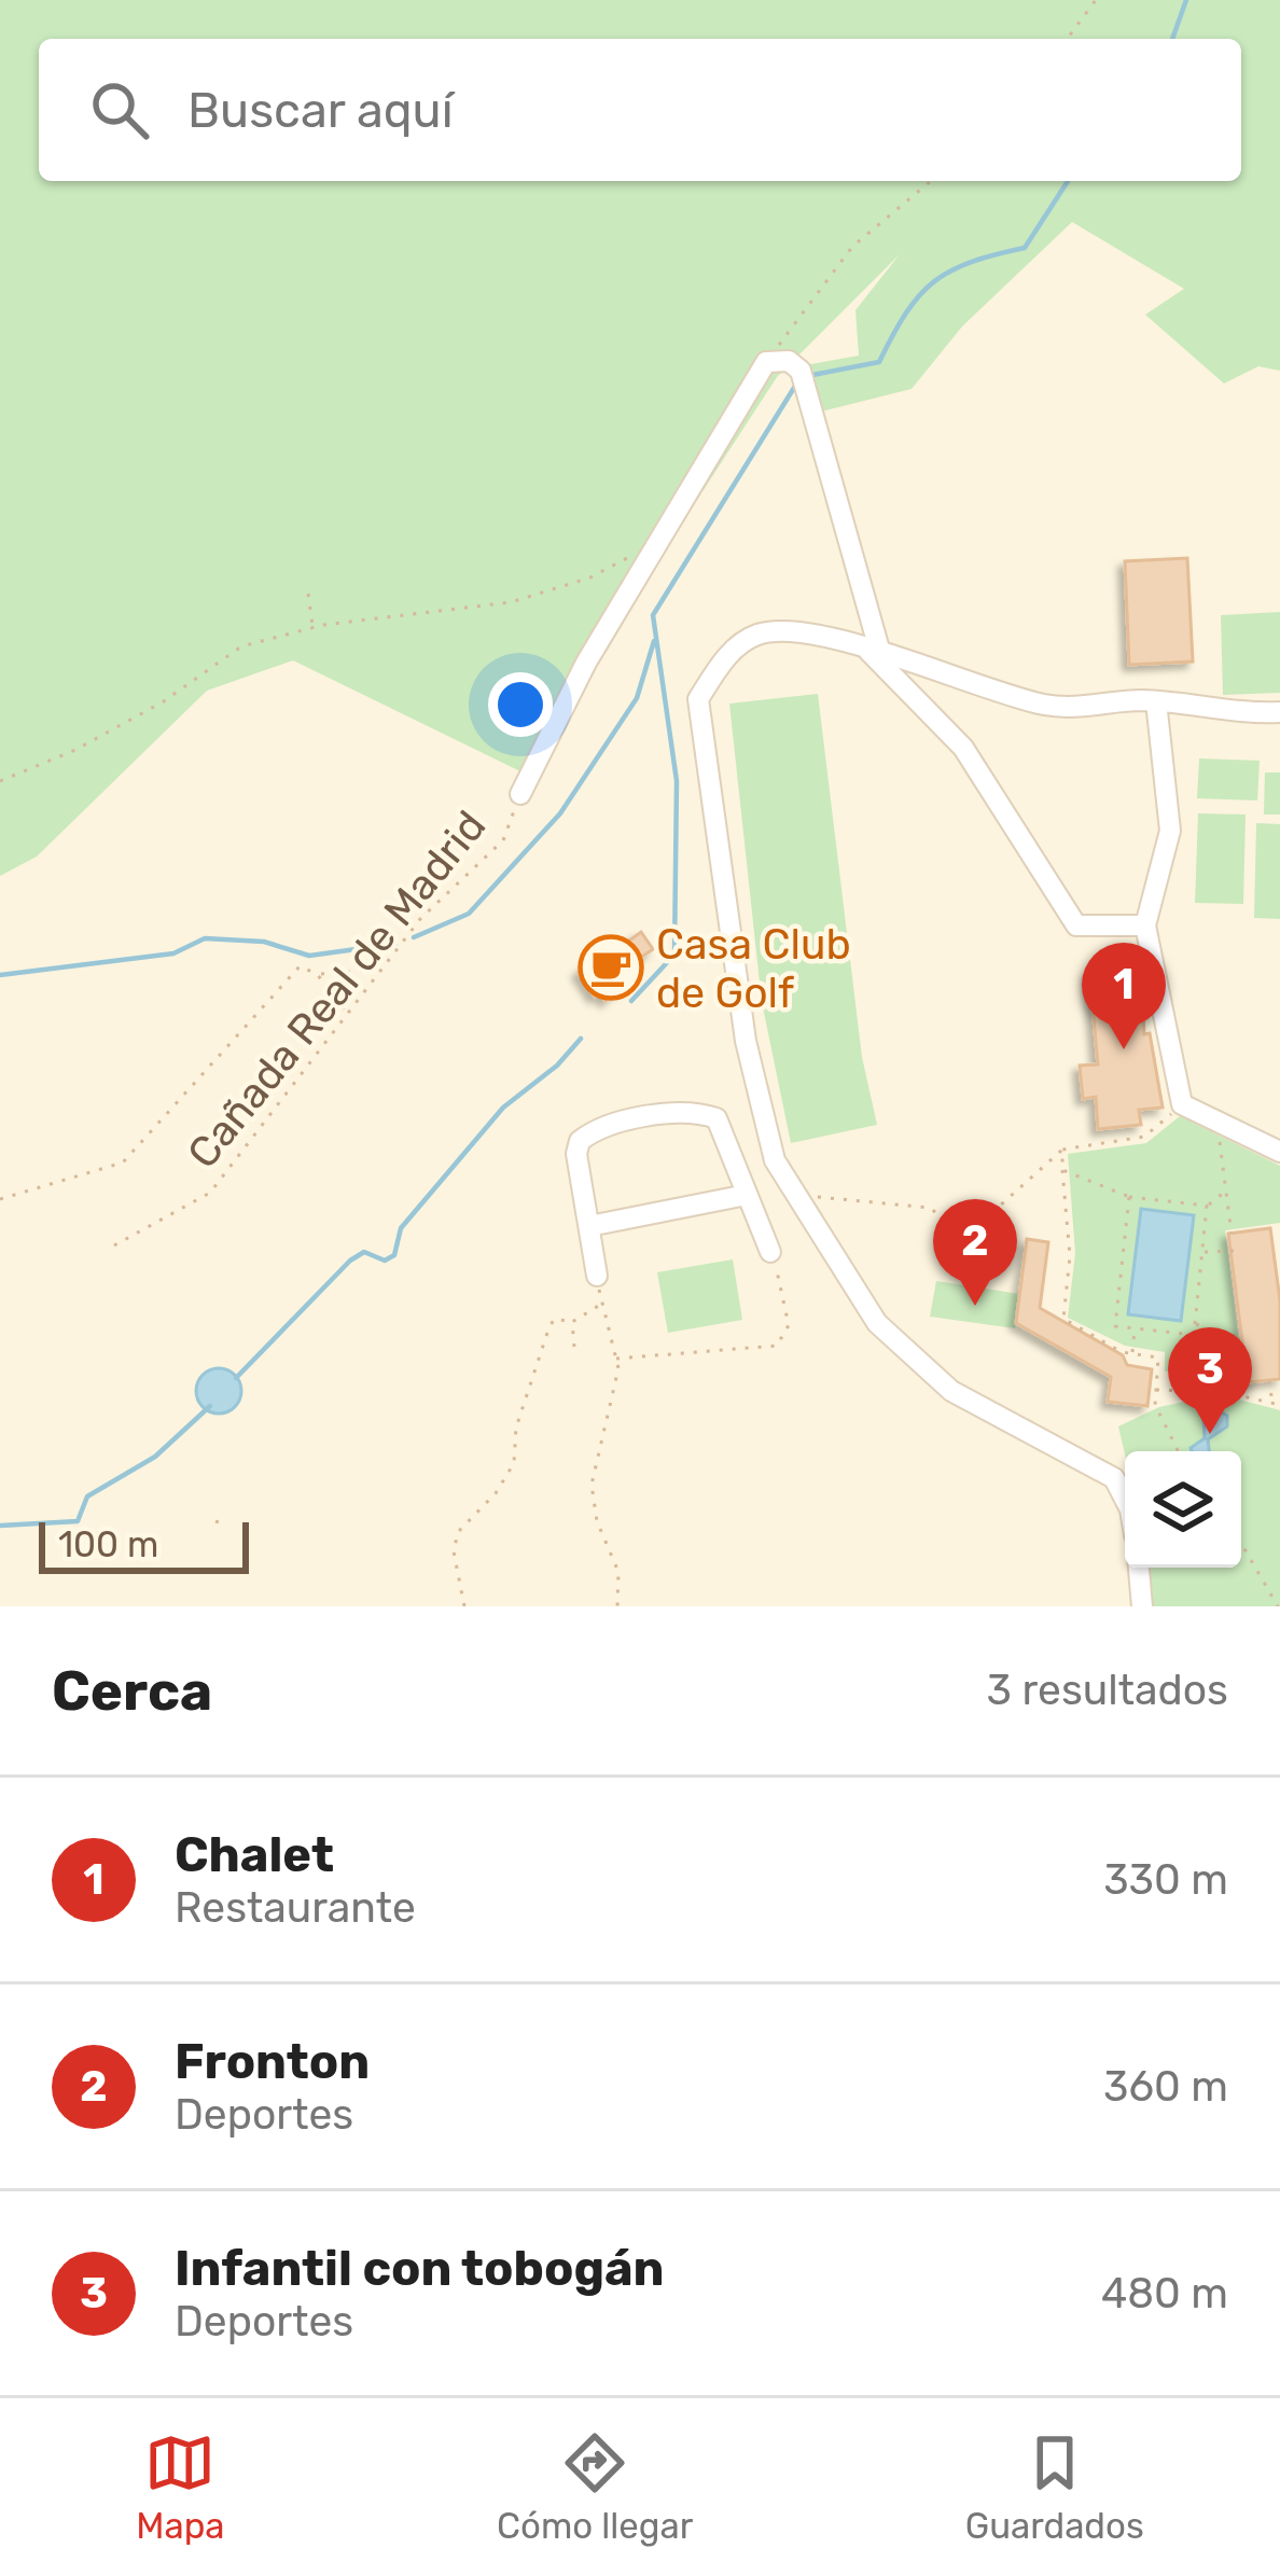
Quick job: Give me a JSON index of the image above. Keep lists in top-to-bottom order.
{
  "streets": {
    "path": ["Cañada Real de Madrid"]
  },
  "places": {
    "cafe": ["Casa Club de Golf"]
  },
  "scale_bar": "100 m",
  "page": {
    "search": "Buscar aquí",
    "pins": ["1", "2", "3"],
    "scale": "100 m",
    "heading": ["Cerca", "3 resultados"],
    "list": [
      {
        "mark": "1",
        "name": "Chalet",
        "note": "Restaurante",
        "value": "330 m"
      },
      {
        "mark": "2",
        "name": "Fronton",
        "note": "Deportes",
        "value": "360 m"
      },
      {
        "mark": "3",
        "name": "Infantil con tobogán",
        "note": "Deportes",
        "value": "480 m"
      }
    ],
    "nav": ["Mapa", "Cómo llegar", "Guardados"]
  }
}
